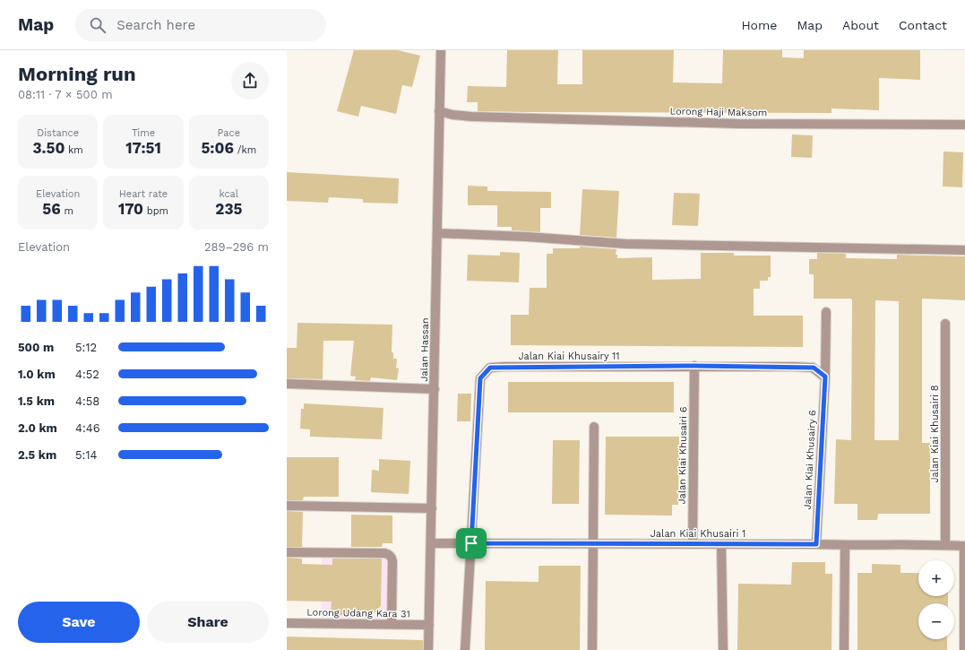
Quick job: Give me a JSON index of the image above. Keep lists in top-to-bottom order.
{
  "streets": {
    "street": [
      "Lorong Haji Maksom",
      "Jalan Hassan",
      "Jalan Kiai Khusairy 11",
      "Jalan Kiai Khusairi 8",
      "Jalan Kiai Khusairi 6",
      "Jalan Kiai Khusairy 6",
      "Jalan Kiai Khusairi 1",
      "Lorong Udang Kara 31"
    ]
  },
  "crossings": [
    ["Lorong Haji Maksom", "Jalan Hassan"],
    ["Jalan Hassan", "Jalan Kiai Khusairi 1"],
    ["Jalan Hassan", "Lorong Udang Kara 31"],
    ["Jalan Kiai Khusairy 11", "Jalan Kiai Khusairi 6"],
    ["Jalan Kiai Khusairy 11", "Jalan Kiai Khusairy 6"],
    ["Jalan Kiai Khusairy 11", "Jalan Kiai Khusairi 1"],
    ["Jalan Kiai Khusairi 8", "Jalan Kiai Khusairi 1"],
    ["Jalan Kiai Khusairi 6", "Jalan Kiai Khusairi 1"],
    ["Jalan Kiai Khusairy 6", "Jalan Kiai Khusairi 1"]
  ],
  "page": {
    "header": "Map",
    "search": "Search here",
    "nav": [
      "Home",
      "Map",
      "About",
      "Contact"
    ],
    "heading": ["Morning run", "08:11 · 7 × 500 m"],
    "stats": [
      ["Distance", "3.50 km"],
      ["Time", "17:51"],
      ["Pace", "5:06 /km"],
      ["Elevation", "56 m"],
      ["Heart rate", "170 bpm"],
      ["kcal", "235"]
    ],
    "chart": ["Elevation", "289–296 m"],
    "list": [
      {
        "name": "500 m",
        "note": "5:12"
      },
      {
        "name": "1.0 km",
        "note": "4:52"
      },
      {
        "name": "1.5 km",
        "note": "4:58"
      },
      {
        "name": "2.0 km",
        "note": "4:46"
      },
      {
        "name": "2.5 km",
        "note": "5:14"
      }
    ],
    "map_buttons": ["+", "−"],
    "buttons": ["Save", "Share"]
  }
}
